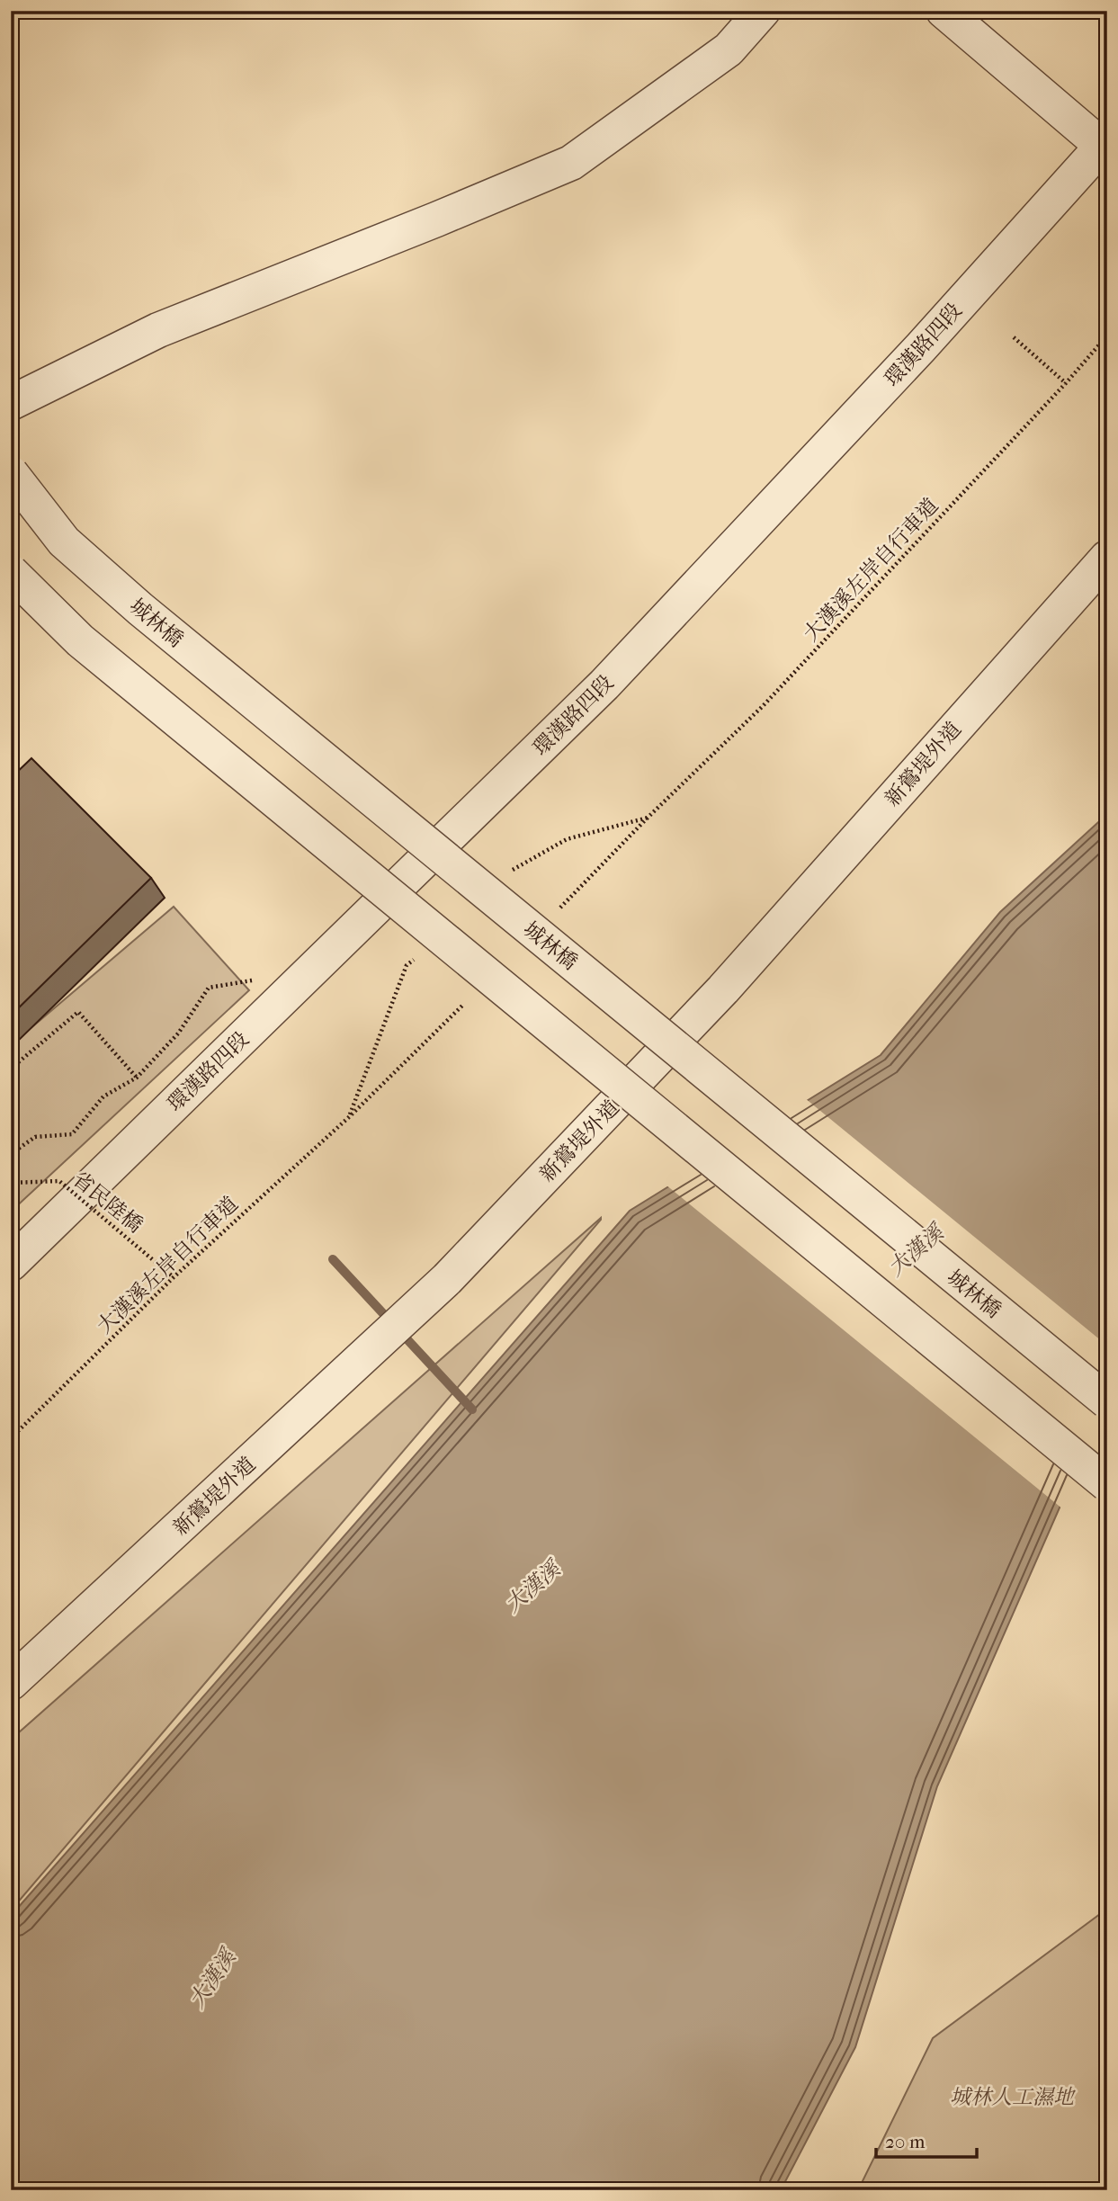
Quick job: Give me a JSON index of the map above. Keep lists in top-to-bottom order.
{
  "streets": {
    "street": ["環漢路四段", "城林橋", "新鶯堤外道"],
    "path": ["大漢溪左岸自行車道", "省民陸橋"]
  },
  "crossings": [
    ["大漢溪左岸自行車道", "省民陸橋"]
  ],
  "water": ["大漢溪"],
  "parks": ["城林人工濕地"],
  "scale_bar": "20 m"
}
